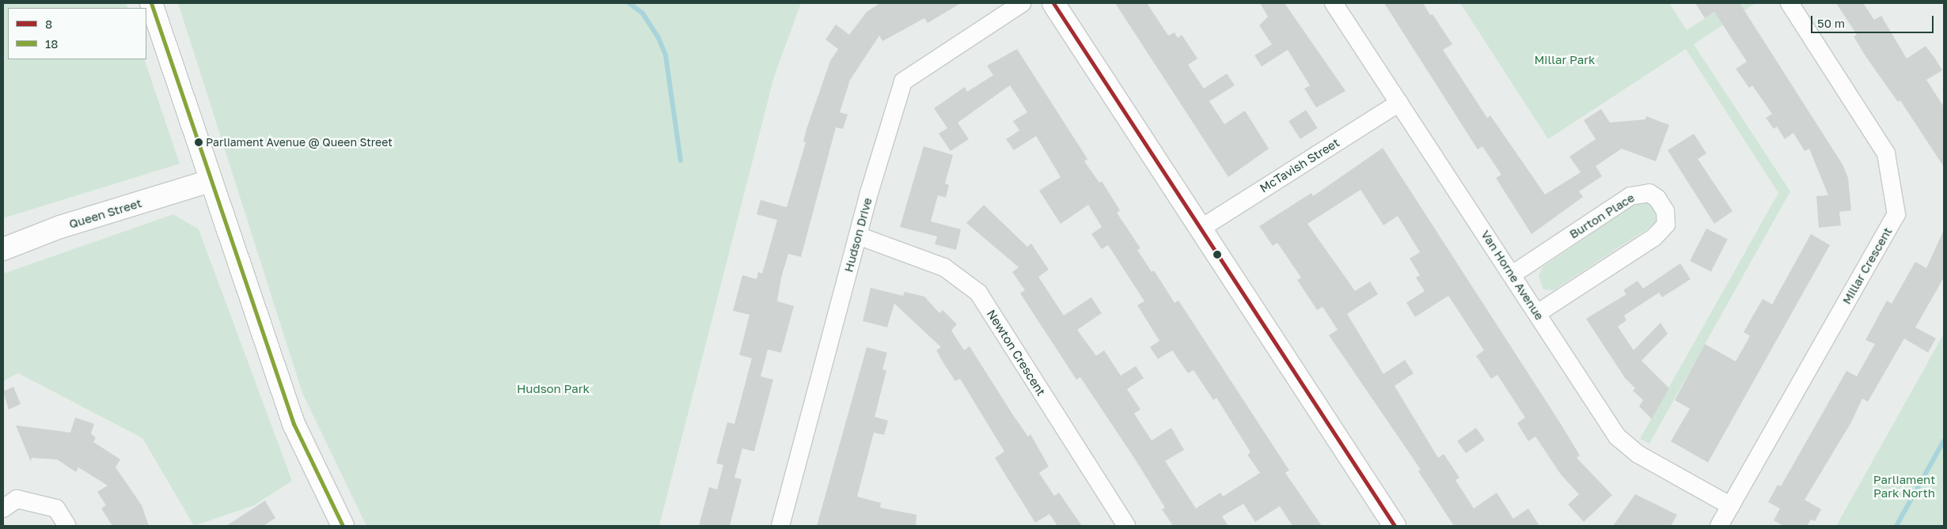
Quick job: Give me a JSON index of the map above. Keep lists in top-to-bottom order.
{
  "streets": {
    "street": [
      "McTavish Street",
      "Queen Street",
      "Burton Place",
      "Hudson Drive",
      "Millar Crescent",
      "Van Horne Avenue",
      "Newton Crescent"
    ]
  },
  "crossings": [
    ["McTavish Street", "Van Horne Avenue"],
    ["Burton Place", "Van Horne Avenue"],
    ["Hudson Drive", "Newton Crescent"],
    ["Millar Crescent", "Van Horne Avenue"]
  ],
  "parks": ["Millar Park", "Hudson Park", "Parliament Park North"],
  "places": ["Parliament Avenue @ Queen Street"],
  "lines": ["transit line 8", "transit line 18"],
  "legend": ["8", "18"],
  "scale_bar": "50 m"
}
